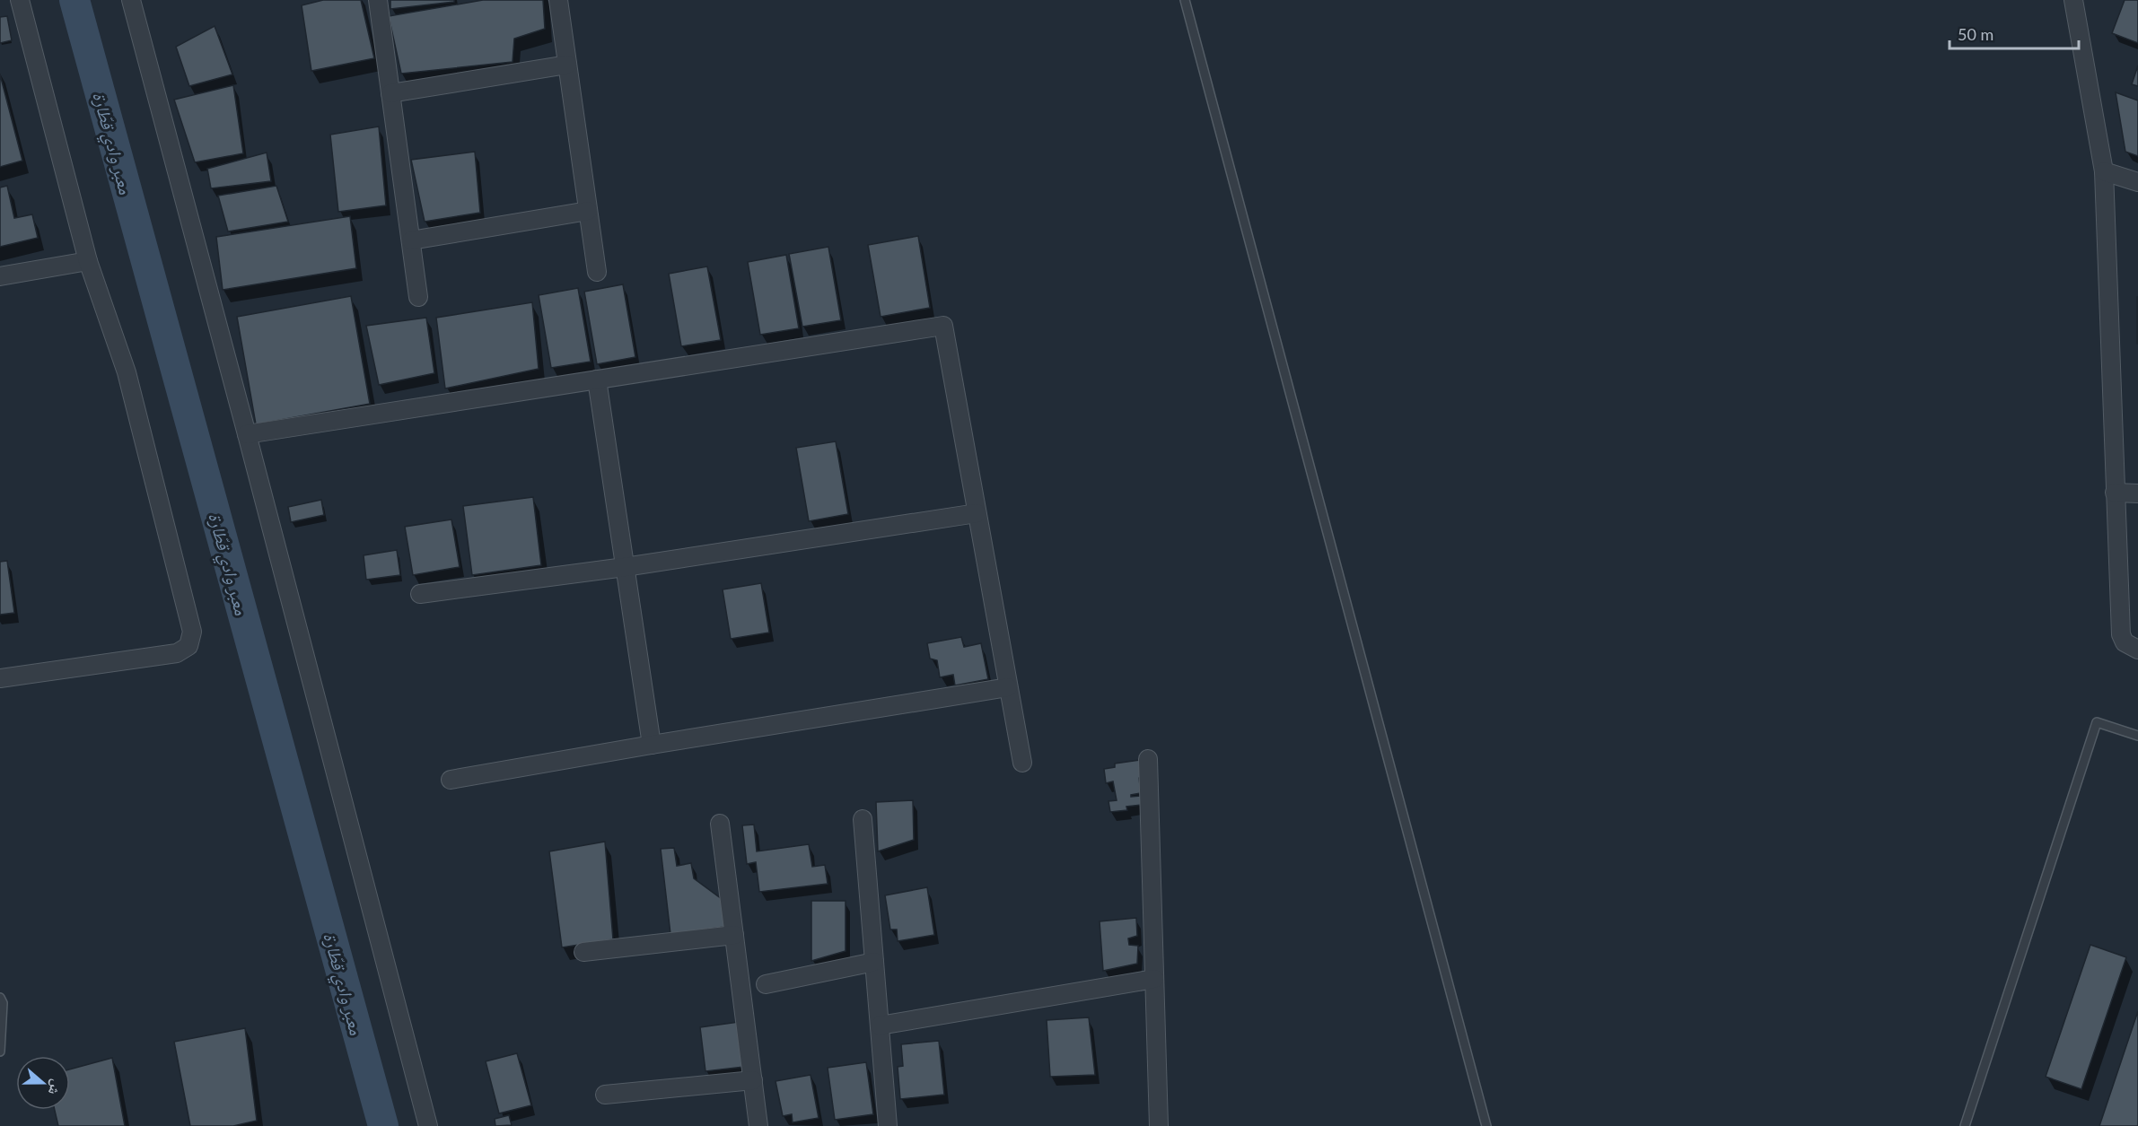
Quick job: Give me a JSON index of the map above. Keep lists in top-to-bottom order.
{
  "water": ["معبر وادي قطّارة"],
  "scale_bar": "50 m",
  "north": "right"
}
